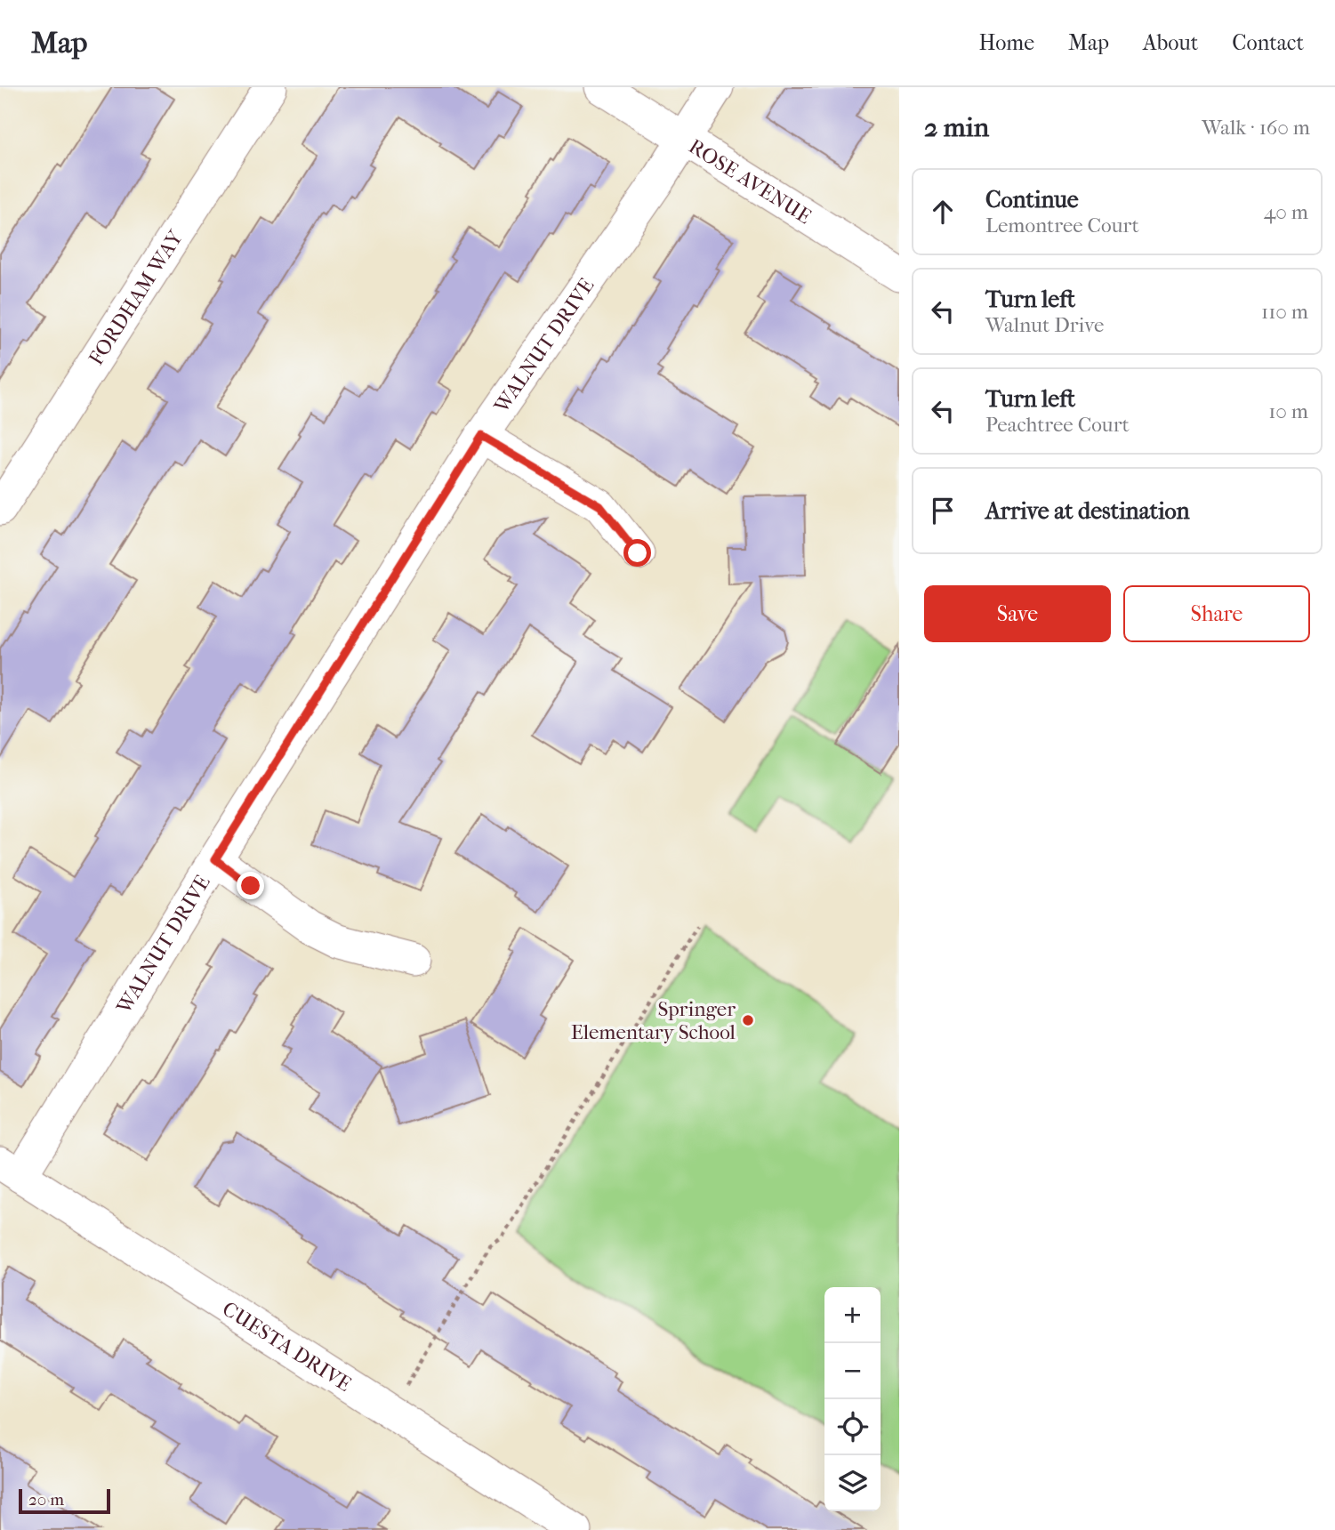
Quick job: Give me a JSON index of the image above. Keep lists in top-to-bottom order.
{
  "streets": {
    "street": [
      "ROSE AVENUE",
      "FORDHAM WAY",
      "WALNUT DRIVE",
      "CUESTA DRIVE"
    ]
  },
  "crossings": [
    ["ROSE AVENUE", "WALNUT DRIVE"],
    ["WALNUT DRIVE", "CUESTA DRIVE"]
  ],
  "places": ["Springer Elementary School"],
  "scale_bar": "20 m",
  "page": {
    "header": "Map",
    "nav": [
      "Home",
      "Map",
      "About",
      "Contact"
    ],
    "heading": ["2 min", "Walk · 160 m"],
    "list": [
      ["Continue", "Lemontree Court", "40 m"],
      ["Turn left", "Walnut Drive", "110 m"],
      ["Turn left", "Peachtree Court", "10 m"],
      "Arrive at destination"
    ],
    "buttons": ["Save", "Share"],
    "map_buttons": ["+", "−"],
    "scale": "20 m"
  }
}
